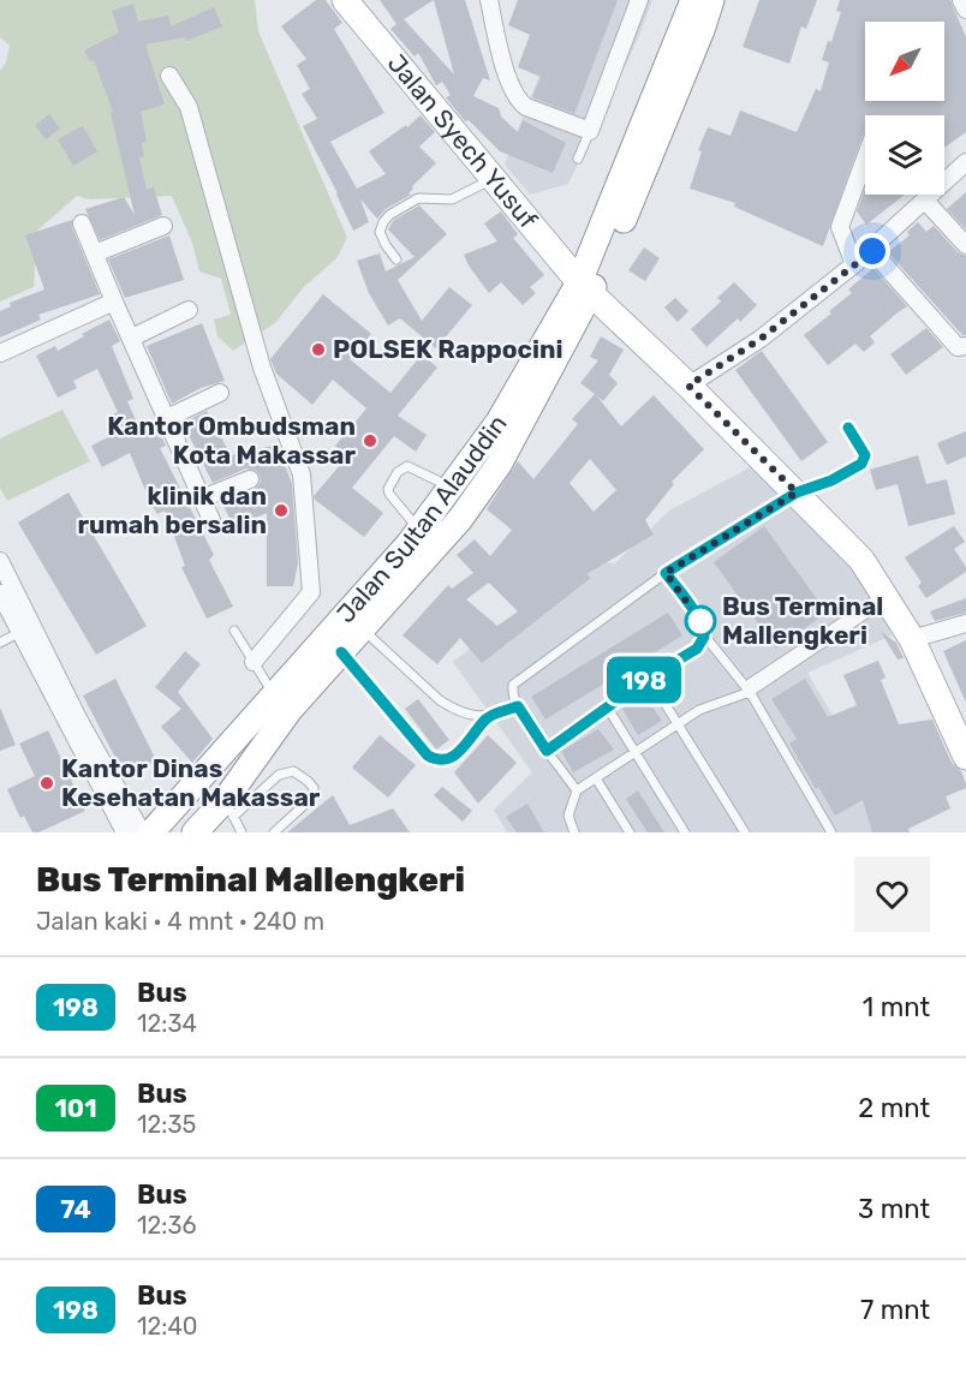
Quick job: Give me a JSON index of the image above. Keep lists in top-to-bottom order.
{
  "streets": {
    "main road": ["Jalan Syech Yusuf", "Jalan Sultan Alauddin"]
  },
  "crossings": [
    ["Jalan Syech Yusuf", "Jalan Sultan Alauddin"]
  ],
  "places": [
    "POLSEK Rappocini",
    "Kantor Ombudsman Kota Makassar",
    "klinik dan rumah bersalin",
    "Bus Terminal Mallengkeri",
    "Kantor Dinas Kesehatan Makassar"
  ],
  "lines": ["bus line 198"],
  "north": "bottom left",
  "page": {
    "on_map": "198",
    "heading": ["Bus Terminal Mallengkeri", "Jalan kaki · 4 mnt · 240 m"],
    "list": [
      {
        "mark": "198",
        "name": "Bus",
        "note": "12:34",
        "value": "1 mnt"
      },
      {
        "mark": "101",
        "name": "Bus",
        "note": "12:35",
        "value": "2 mnt"
      },
      {
        "mark": "74",
        "name": "Bus",
        "note": "12:36",
        "value": "3 mnt"
      },
      {
        "mark": "198",
        "name": "Bus",
        "note": "12:40",
        "value": "7 mnt"
      }
    ]
  }
}
